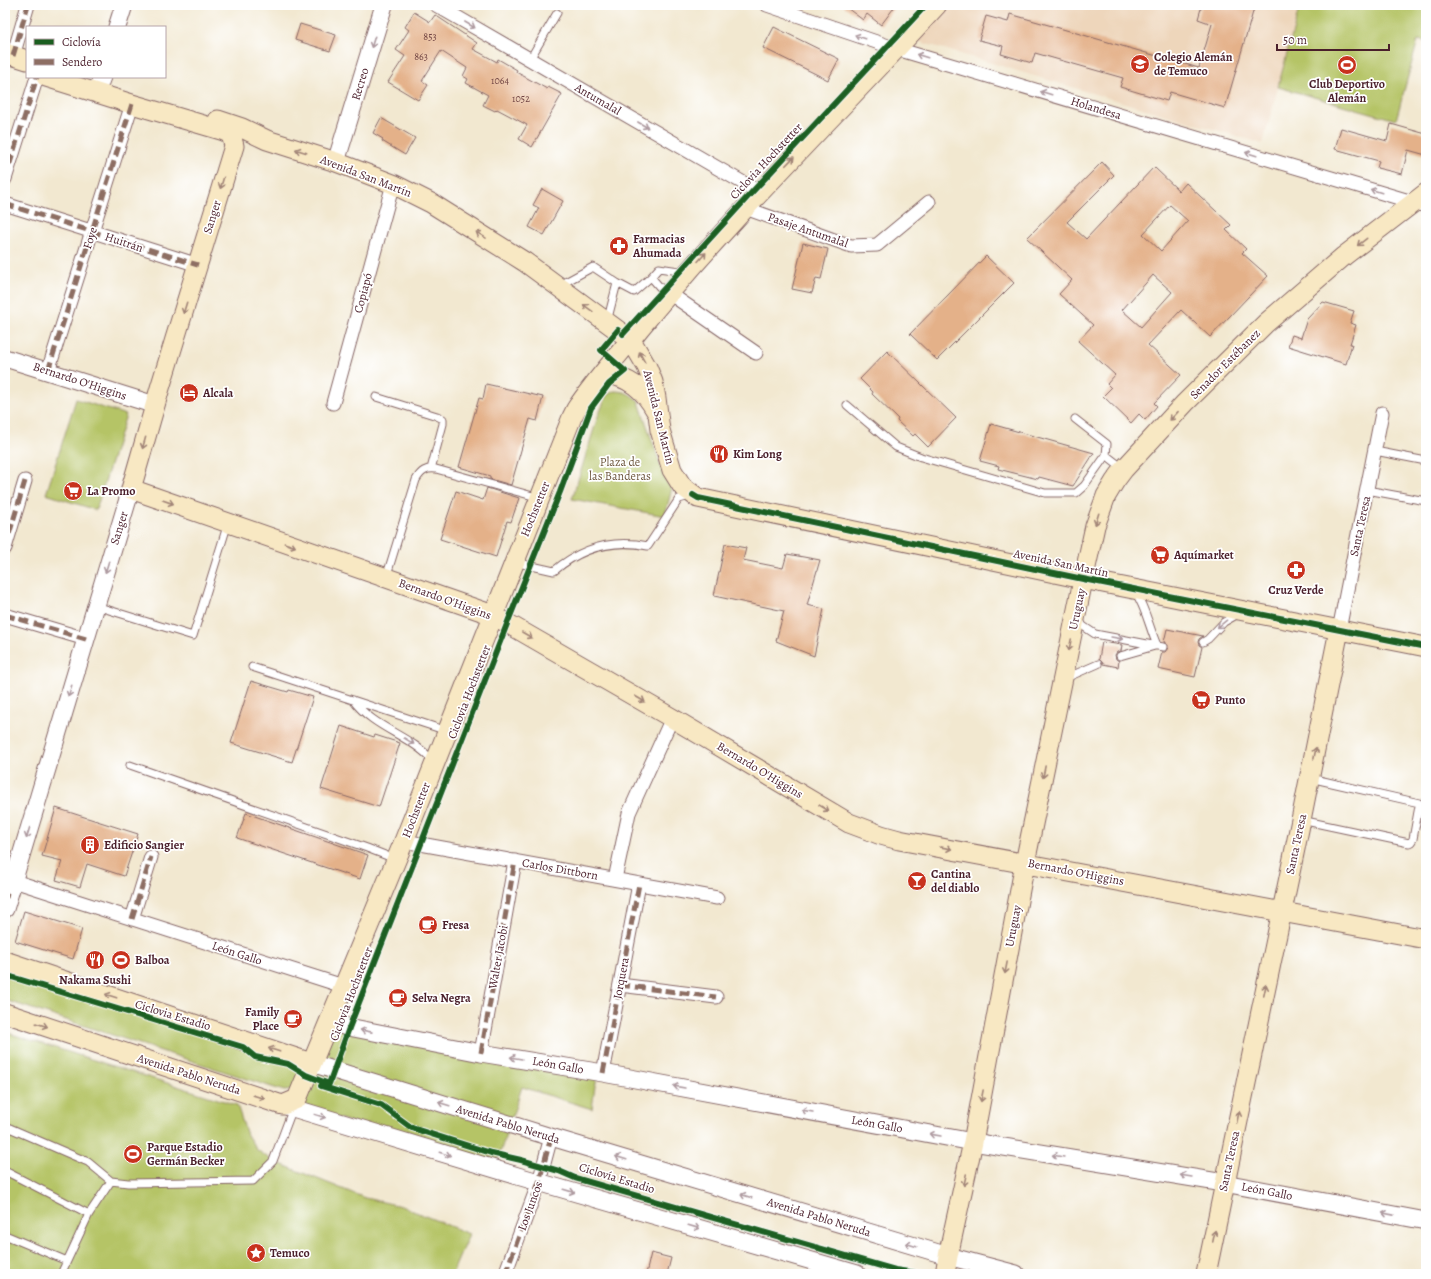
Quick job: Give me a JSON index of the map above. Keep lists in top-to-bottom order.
{
  "streets": {
    "main road": [
      "Avenida San Martín",
      "Sanger",
      "Senador Estébanez",
      "Bernardo O'Higgins",
      "Hochstetter",
      "Santa Teresa",
      "Uruguay",
      "Avenida Pablo Neruda"
    ],
    "street": [
      "Recreo",
      "Antumalal",
      "Holandesa",
      "Pasaje Antumalal",
      "Foye",
      "Huitrán",
      "Copiapó",
      "Carlos Dittborn",
      "León Gallo",
      "Walter Jacobi",
      "Jorquera",
      "Los Juncos"
    ],
    "cycle path": ["Ciclovia Hochstetter", "Ciclovía Estadio"]
  },
  "crossings": [
    ["Recreo", "Avenida San Martín"],
    ["Antumalal", "Hochstetter"],
    ["Holandesa", "Senador Estébanez"],
    ["Holandesa", "Hochstetter"],
    ["Avenida San Martín", "Sanger"],
    ["Avenida San Martín", "Foye"],
    ["Avenida San Martín", "Copiapó"],
    ["Avenida San Martín", "Senador Estébanez"],
    ["Avenida San Martín", "Hochstetter"],
    ["Avenida San Martín", "Santa Teresa"],
    ["Avenida San Martín", "Uruguay"],
    ["Sanger", "Huitrán"],
    ["Sanger", "Bernardo O'Higgins"],
    ["Sanger", "León Gallo"],
    ["Pasaje Antumalal", "Hochstetter"],
    ["Foye", "Huitrán"],
    ["Foye", "Bernardo O'Higgins"],
    ["Senador Estébanez", "Uruguay"],
    ["Bernardo O'Higgins", "Hochstetter"],
    ["Bernardo O'Higgins", "Santa Teresa"],
    ["Bernardo O'Higgins", "Uruguay"],
    ["Hochstetter", "Carlos Dittborn"],
    ["Hochstetter", "León Gallo"],
    ["Hochstetter", "Avenida Pablo Neruda"],
    ["Santa Teresa", "León Gallo"],
    ["Uruguay", "León Gallo"],
    ["Uruguay", "Avenida Pablo Neruda"],
    ["Carlos Dittborn", "Walter Jacobi"],
    ["Carlos Dittborn", "Jorquera"],
    ["León Gallo", "Walter Jacobi"],
    ["León Gallo", "Jorquera"],
    ["Avenida Pablo Neruda", "Los Juncos"]
  ],
  "one_way": [
    "Recreo",
    "Antumalal",
    "Holandesa",
    "Sanger",
    "Senador Estébanez",
    "Bernardo O'Higgins",
    "Santa Teresa",
    "Uruguay",
    "León Gallo"
  ],
  "parks": ["Plaza de las Banderas"],
  "places": {
    "school or university": ["Colegio Alemán de Temuco"],
    "sports": ["Club Deportivo Alemán", "Balboa", "Parque Estadio Germán Becker"],
    "pharmacy": ["Farmacias Ahumada", "Cruz Verde"],
    "hotel": ["Alcala"],
    "restaurant": ["Kim Long", "Nakama Sushi"],
    "supermarket": ["La Promo", "Aquímarket", "Punto"],
    "building": ["Edificio Sangier"],
    "bar": ["Cantina del diablo"],
    "cafe": ["Fresa", "Selva Negra", "Family Place"],
    "place": ["Temuco"]
  },
  "house_numbers": [
    "853",
    "863",
    "1064",
    "1052"
  ],
  "legend": ["Ciclovía", "Sendero"],
  "scale_bar": "50 m"
}
